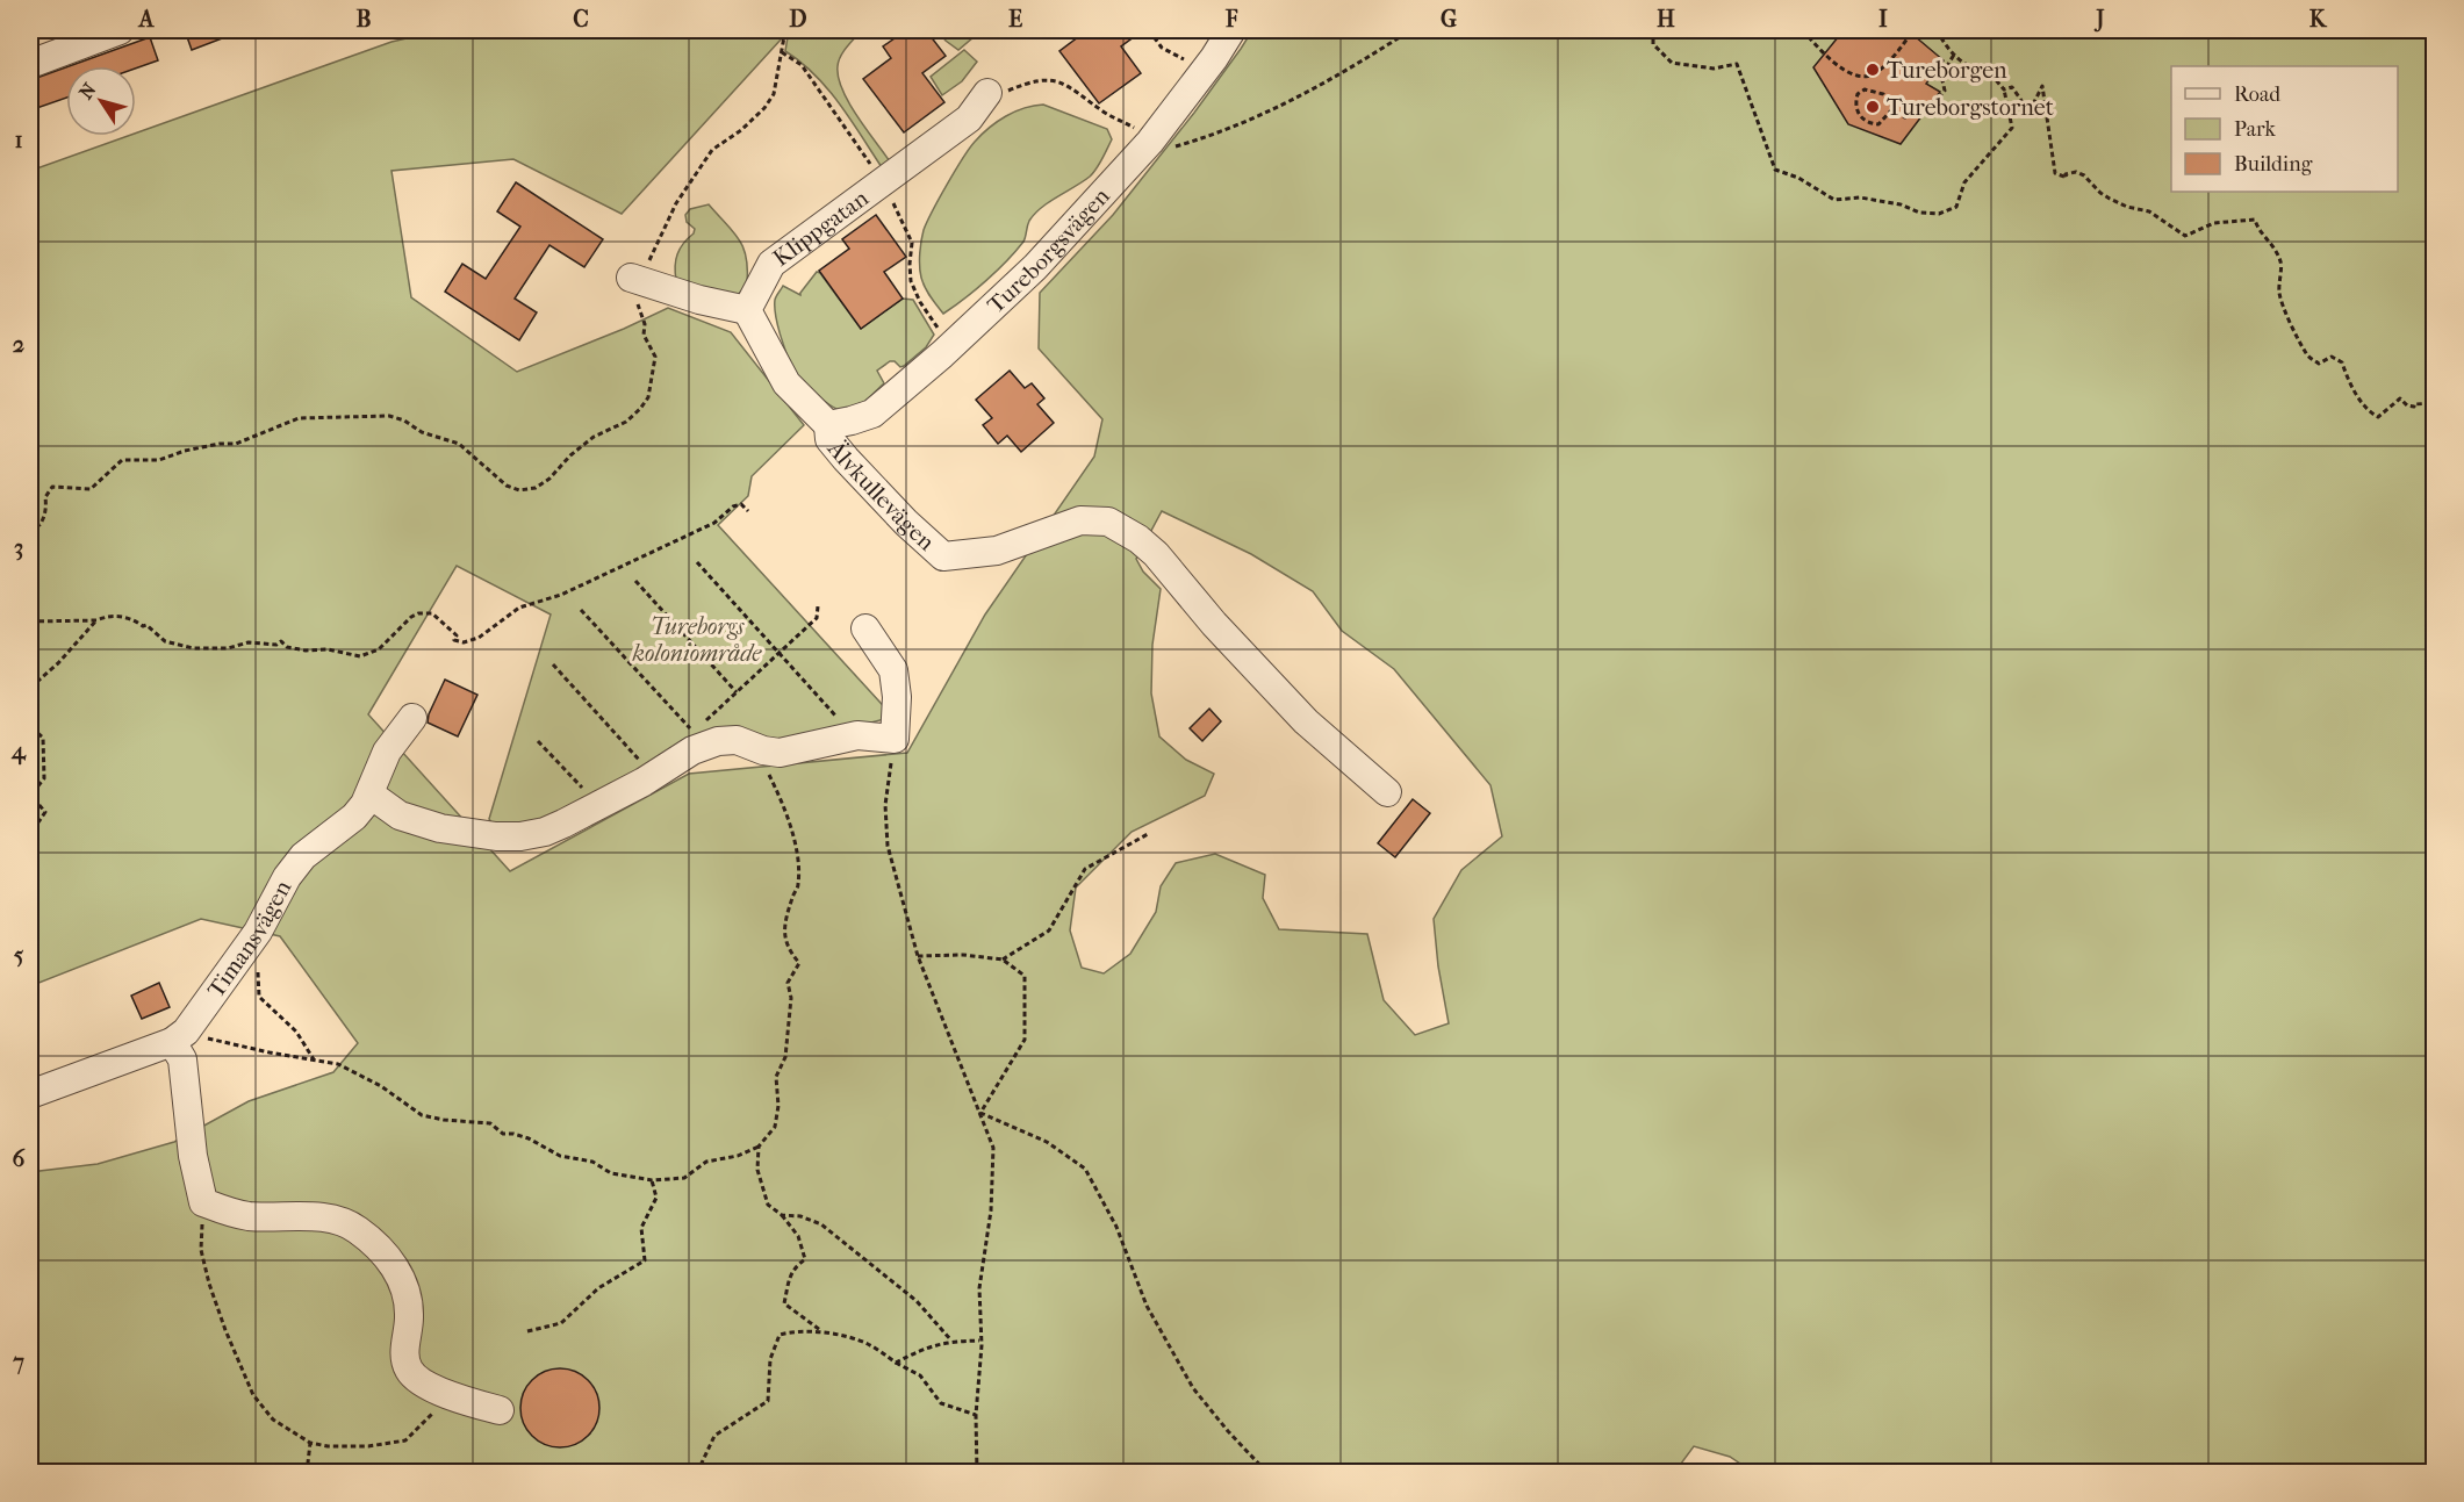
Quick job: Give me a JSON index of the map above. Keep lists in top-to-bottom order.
{
  "streets": {
    "street": [
      "Klippgatan",
      "Tureborgsvägen",
      "Älvkullevägen",
      "Timansvägen"
    ]
  },
  "crossings": [
    ["Tureborgsvägen", "Älvkullevägen"]
  ],
  "parks": ["Tureborgs koloniområde"],
  "places": ["Tureborgen", "Tureborgstornet"],
  "legend": ["Road", "Park", "Building"],
  "north": "top left",
  "grid": {
    "columns": [
      "A",
      "B",
      "C",
      "D",
      "E",
      "F",
      "G",
      "H",
      "I",
      "J",
      "K"
    ],
    "rows": [
      "1",
      "2",
      "3",
      "4",
      "5",
      "6",
      "7"
    ]
  }
}
